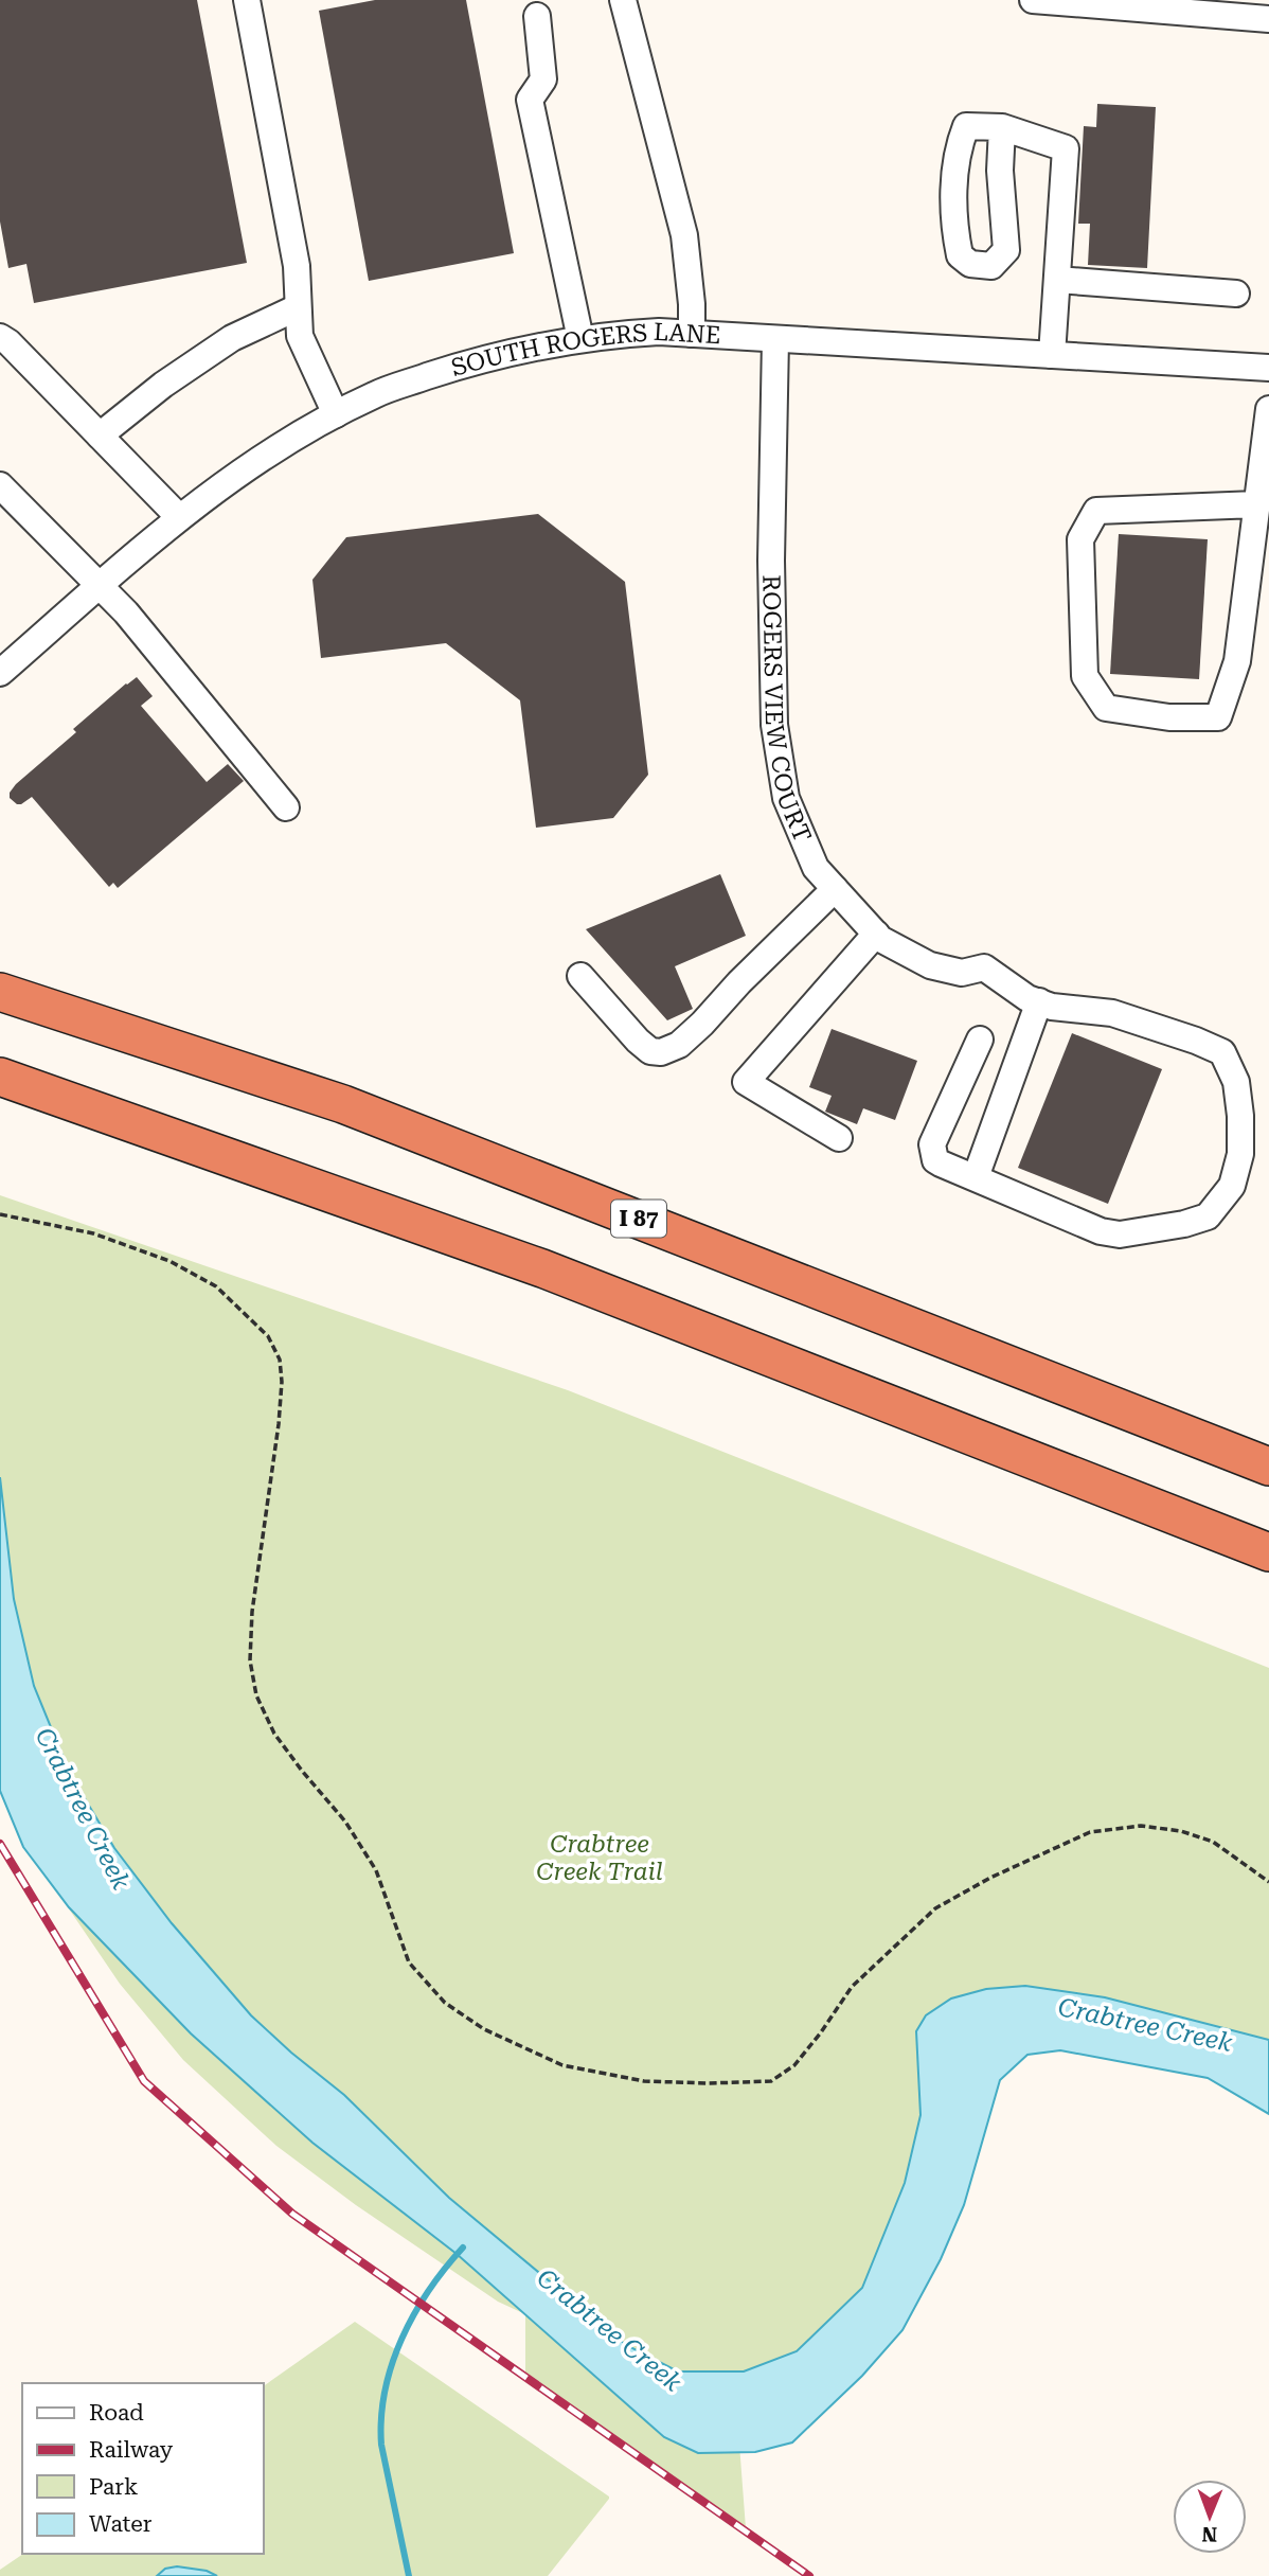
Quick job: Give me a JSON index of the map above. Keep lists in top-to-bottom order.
{
  "streets": {
    "highway": ["I 87"],
    "street": ["SOUTH ROGERS LANE", "ROGERS VIEW COURT"]
  },
  "crossings": [
    ["SOUTH ROGERS LANE", "ROGERS VIEW COURT"]
  ],
  "water": ["Crabtree Creek"],
  "parks": ["Crabtree Creek Trail"],
  "legend": [
    "Road",
    "Railway",
    "Park",
    "Water"
  ],
  "north": "bottom"
}
